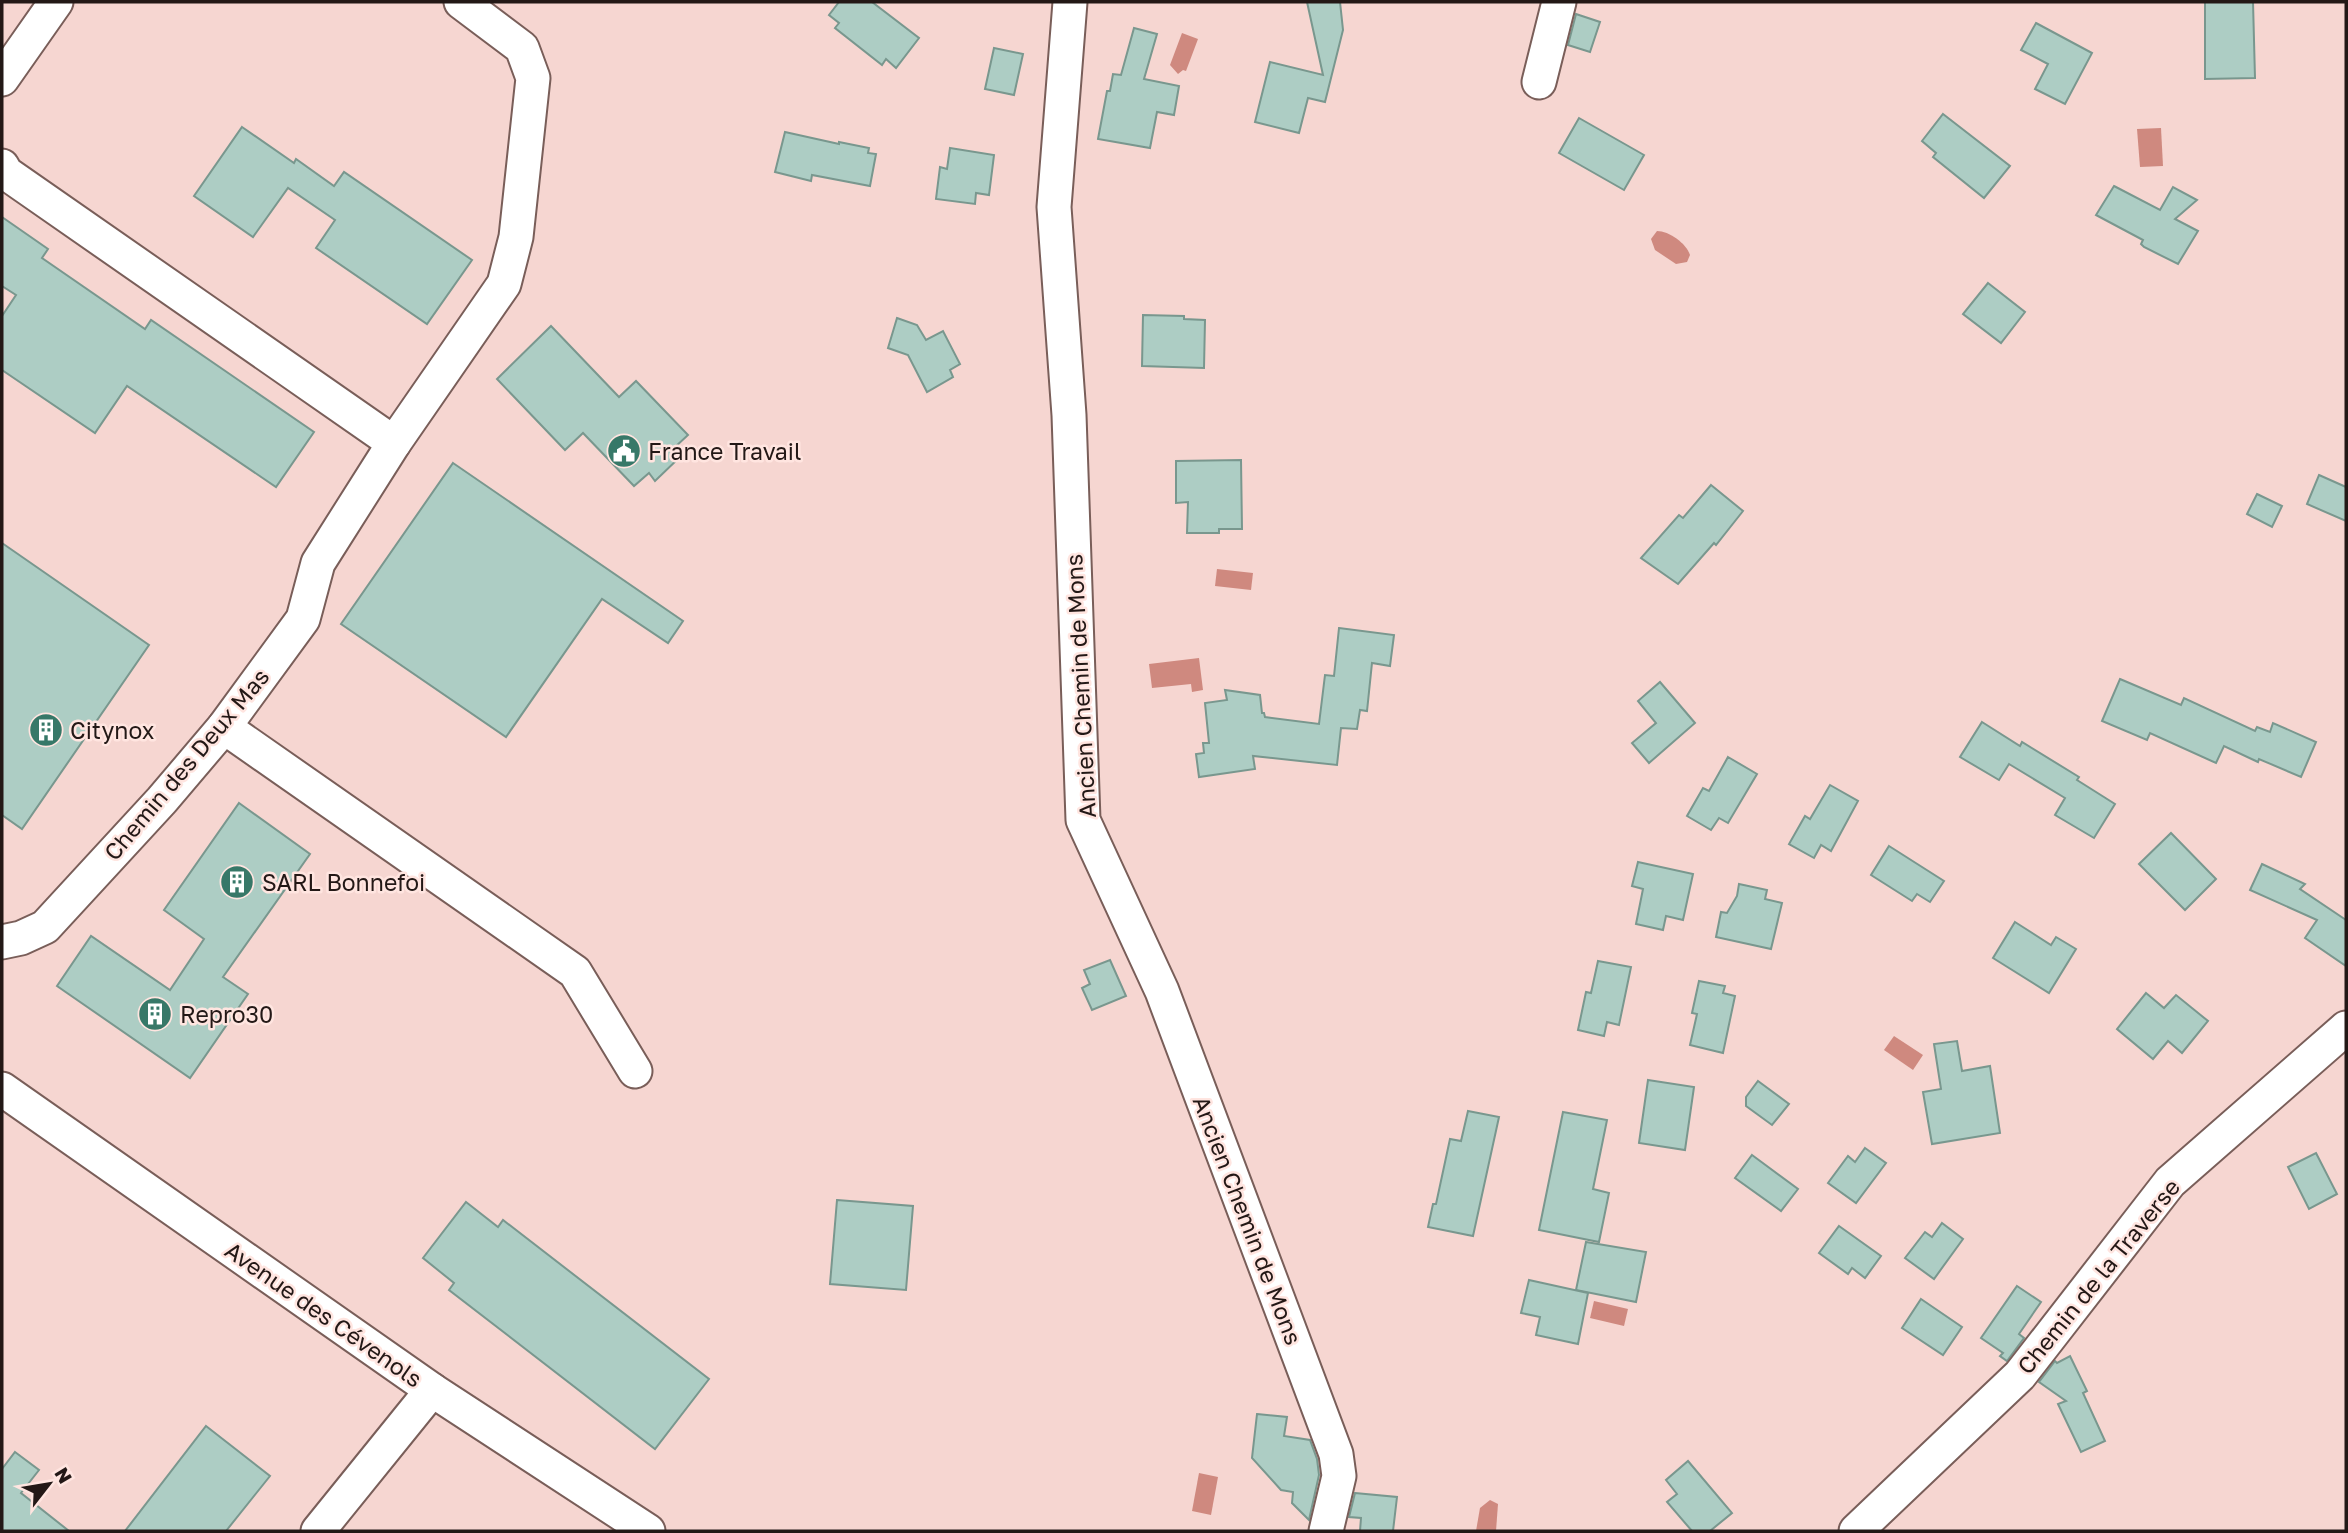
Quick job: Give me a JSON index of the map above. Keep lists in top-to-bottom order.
{
  "streets": {
    "street": [
      "Ancien Chemin de Mons",
      "Chemin des Deux Mas",
      "Chemin de la Traverse",
      "Avenue des Cévenols"
    ]
  },
  "places": {
    "public building": ["France Travail"],
    "building": ["Citynox", "SARL Bonnefoi", "Repro30"]
  },
  "north": "top right"
}
